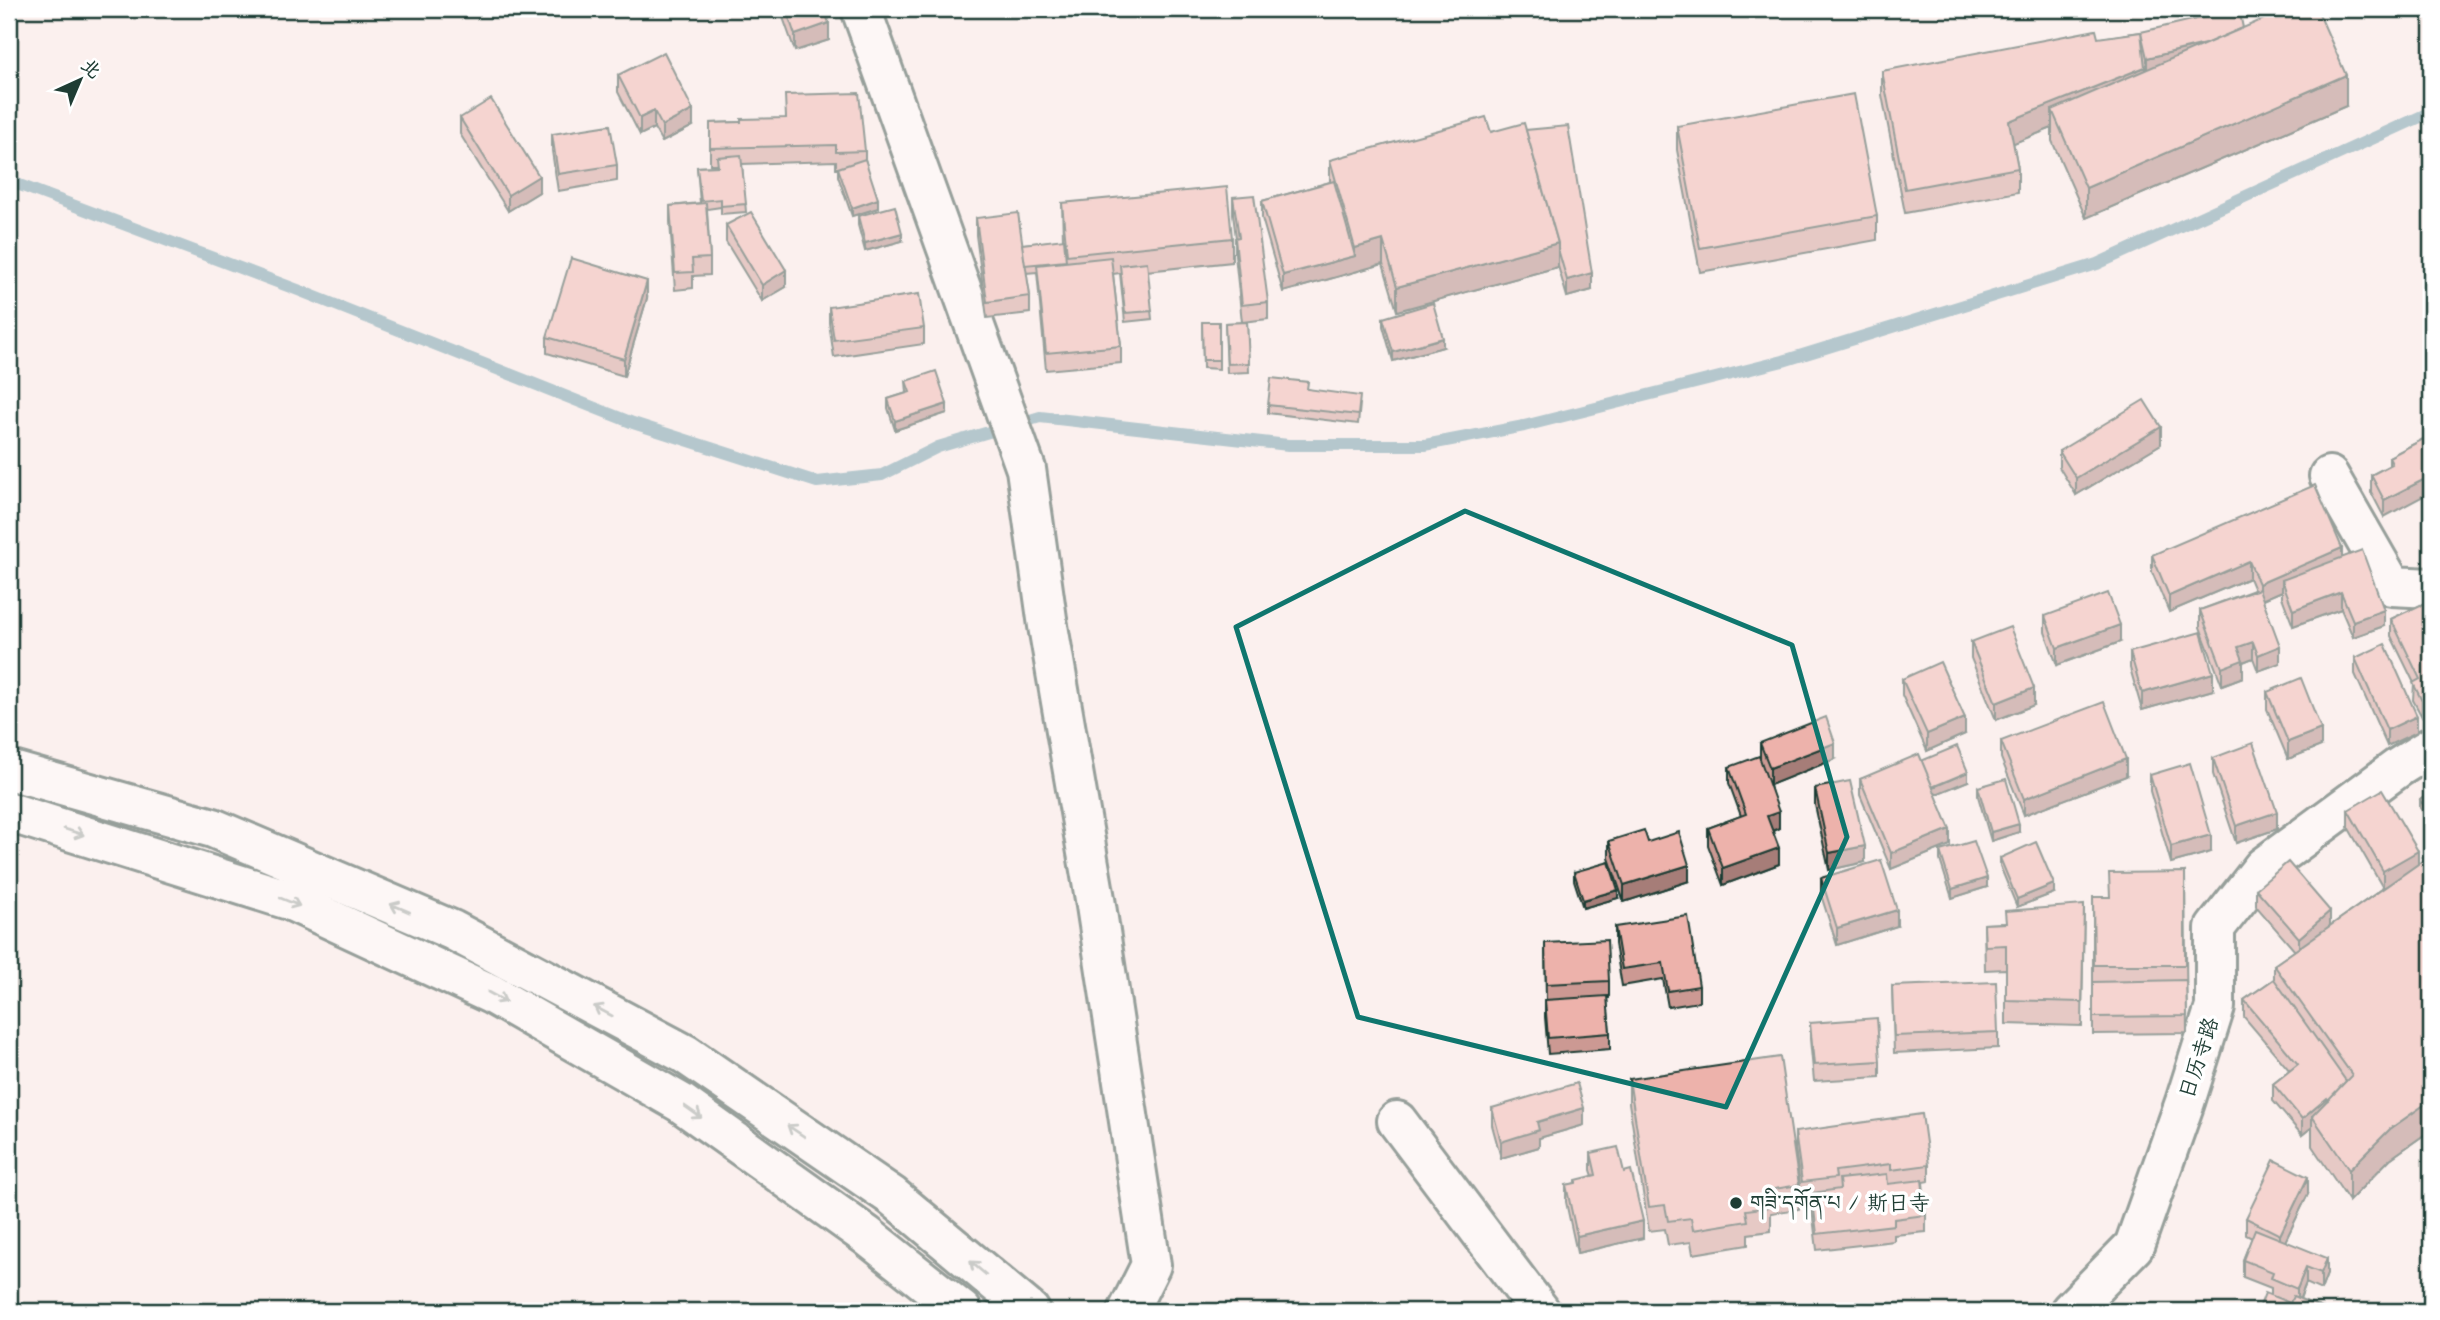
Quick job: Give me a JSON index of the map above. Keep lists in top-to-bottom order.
{
  "streets": {
    "main road": ["日历寺路"]
  },
  "places": ["གཟི་དགོན་པ / 斯日寺"],
  "north": "top right"
}
